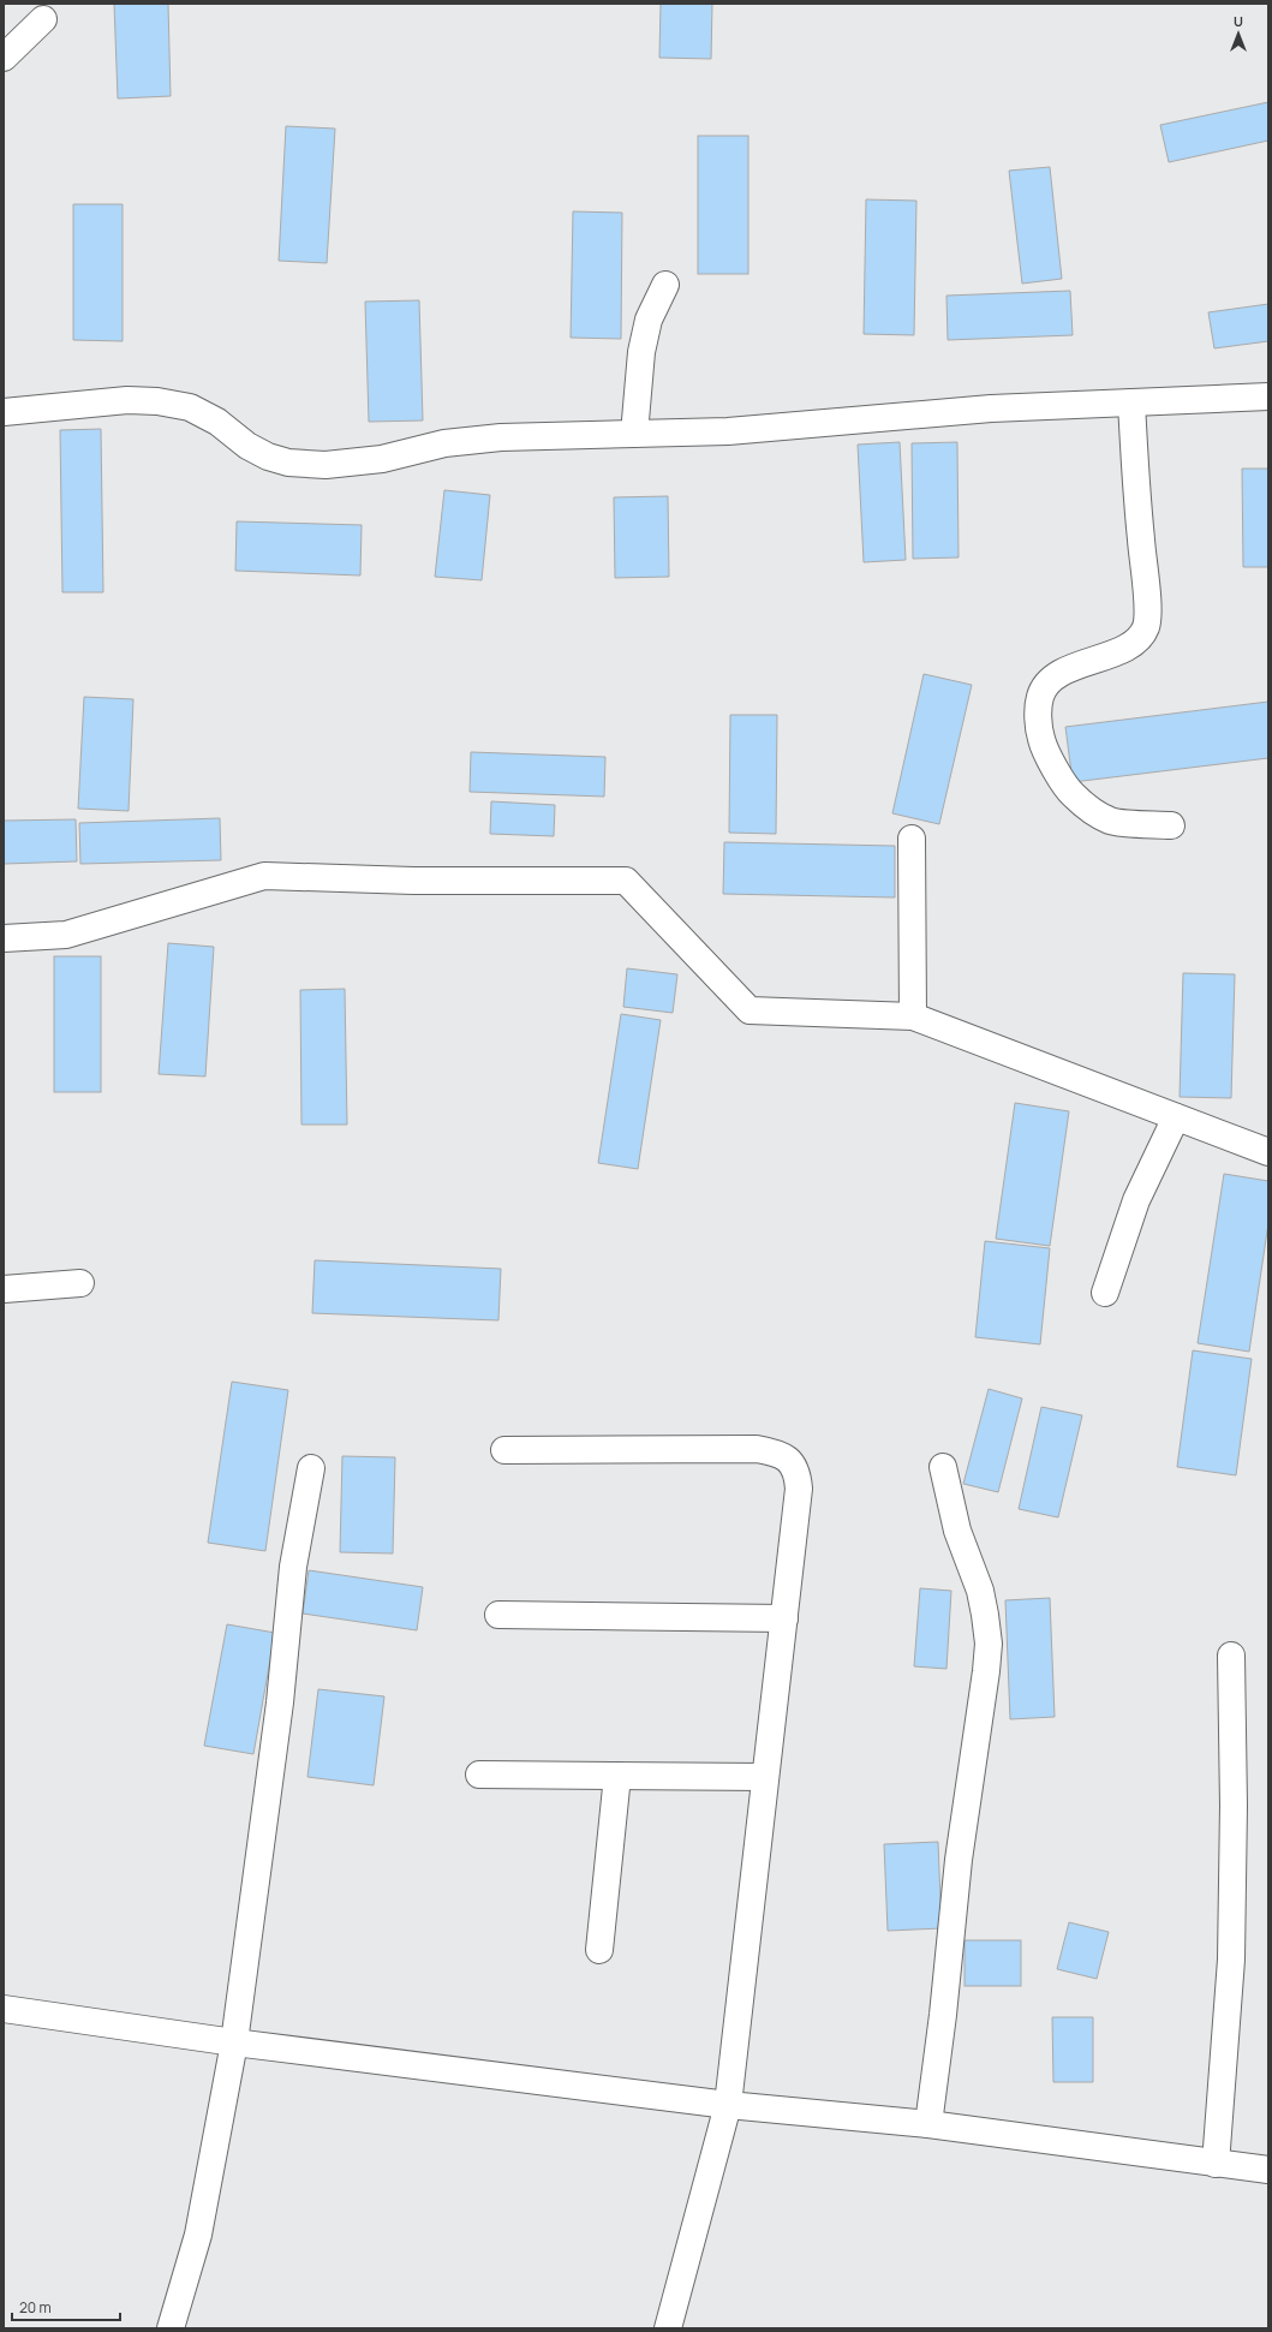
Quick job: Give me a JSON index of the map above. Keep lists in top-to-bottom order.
{
  "scale_bar": "20 m",
  "north": "top"
}
